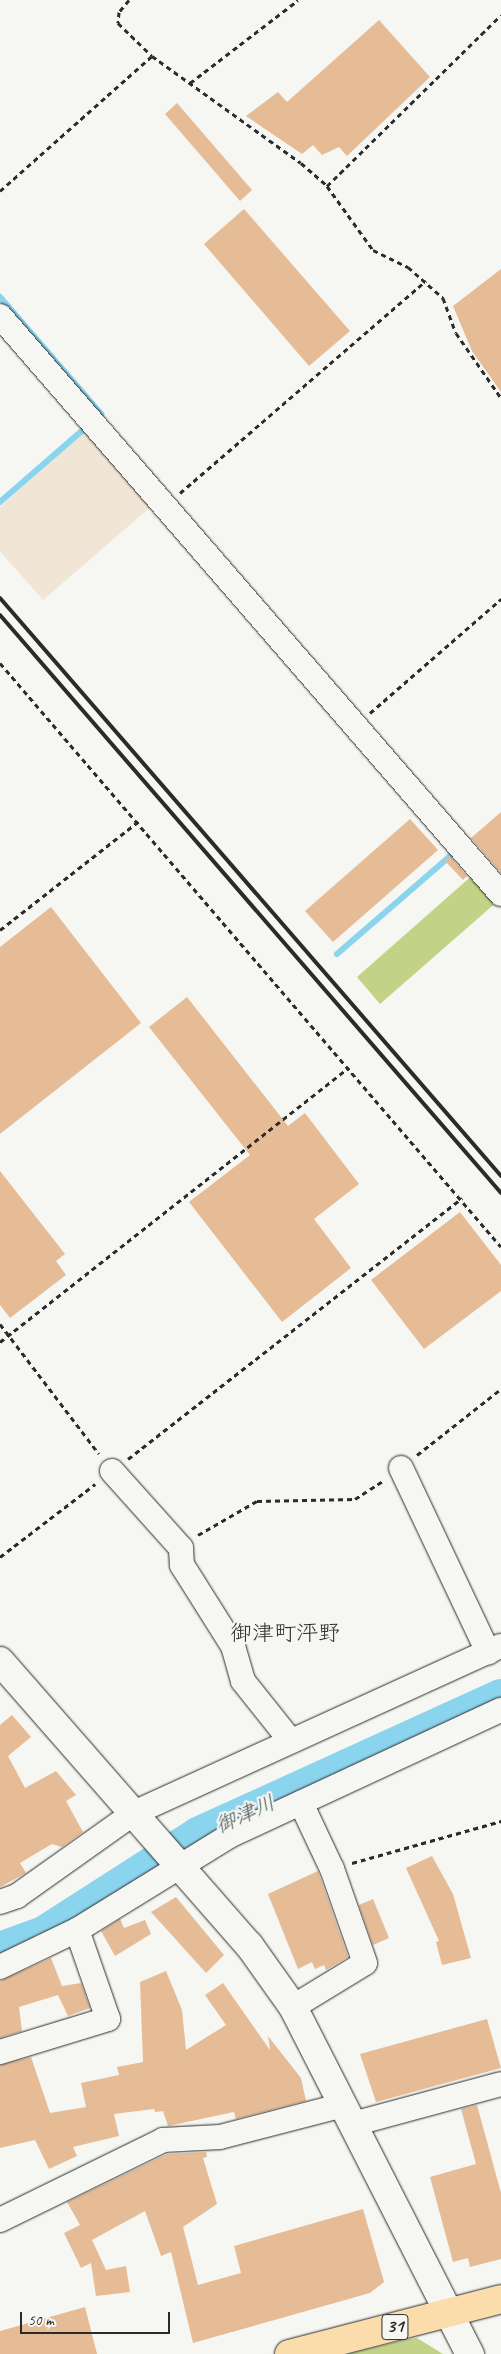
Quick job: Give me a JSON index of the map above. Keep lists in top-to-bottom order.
{
  "streets": {
    "main road": ["31"]
  },
  "districts": ["御津町泙野"],
  "water": ["御津川"],
  "scale_bar": "50 m"
}
